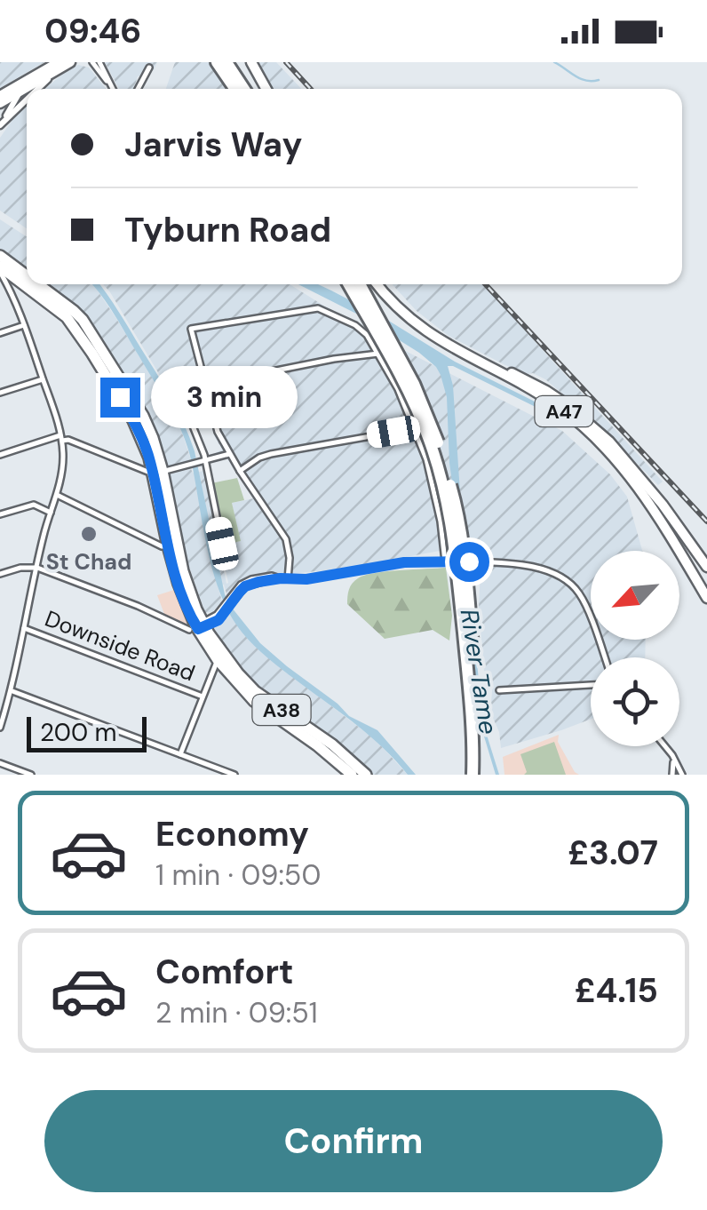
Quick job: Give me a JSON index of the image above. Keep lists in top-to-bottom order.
{
  "streets": {
    "highway": ["A38"],
    "main road": ["A47"],
    "street": ["Downside Road"]
  },
  "water": ["River Tame"],
  "places": ["St Chad"],
  "scale_bar": "200 m",
  "north": "bottom left",
  "page": {
    "status": "09:46",
    "banner": ["Jarvis Way", "Tyburn Road"],
    "bubble": "3 min",
    "scale": "200 m",
    "list": [
      {
        "name": "Economy",
        "note": "1 min · 09:50",
        "value": "£3.07"
      },
      {
        "name": "Comfort",
        "note": "2 min · 09:51",
        "value": "£4.15"
      }
    ],
    "buttons": "Confirm"
  }
}
